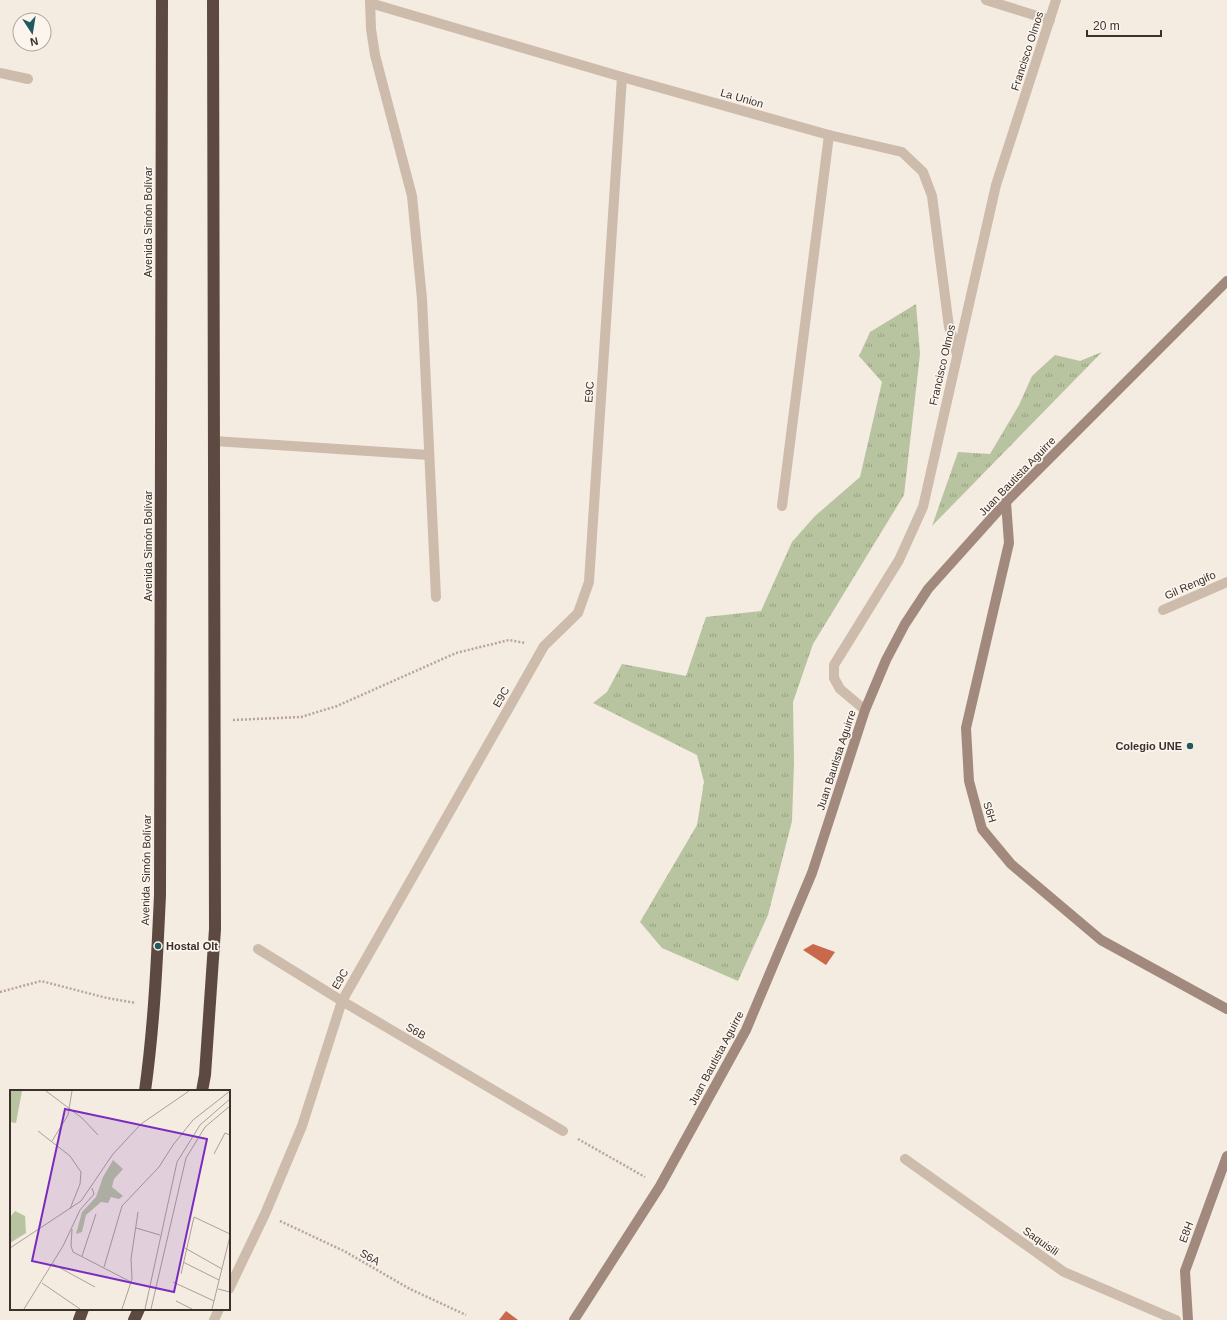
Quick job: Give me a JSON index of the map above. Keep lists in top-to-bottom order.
{
  "streets": {
    "highway": ["Avenida Simón Bolívar"],
    "main road": ["Juan Bautista Aguirre", "S6H", "E8H"],
    "street": [
      "Francisco Olmos",
      "La Union",
      "E9C",
      "Gil Rengifo",
      "S6B",
      "Saquisili"
    ],
    "path": ["S6A"]
  },
  "crossings": [
    ["Francisco Olmos", "La Union"],
    ["Francisco Olmos", "Juan Bautista Aguirre"],
    ["La Union", "E9C"],
    ["E9C", "S6B"],
    ["E9C", "S6A"],
    ["Juan Bautista Aguirre", "S6H"]
  ],
  "places": ["Colegio UNE", "Hostal Olt"],
  "scale_bar": "20 m",
  "north": "bottom"
}
